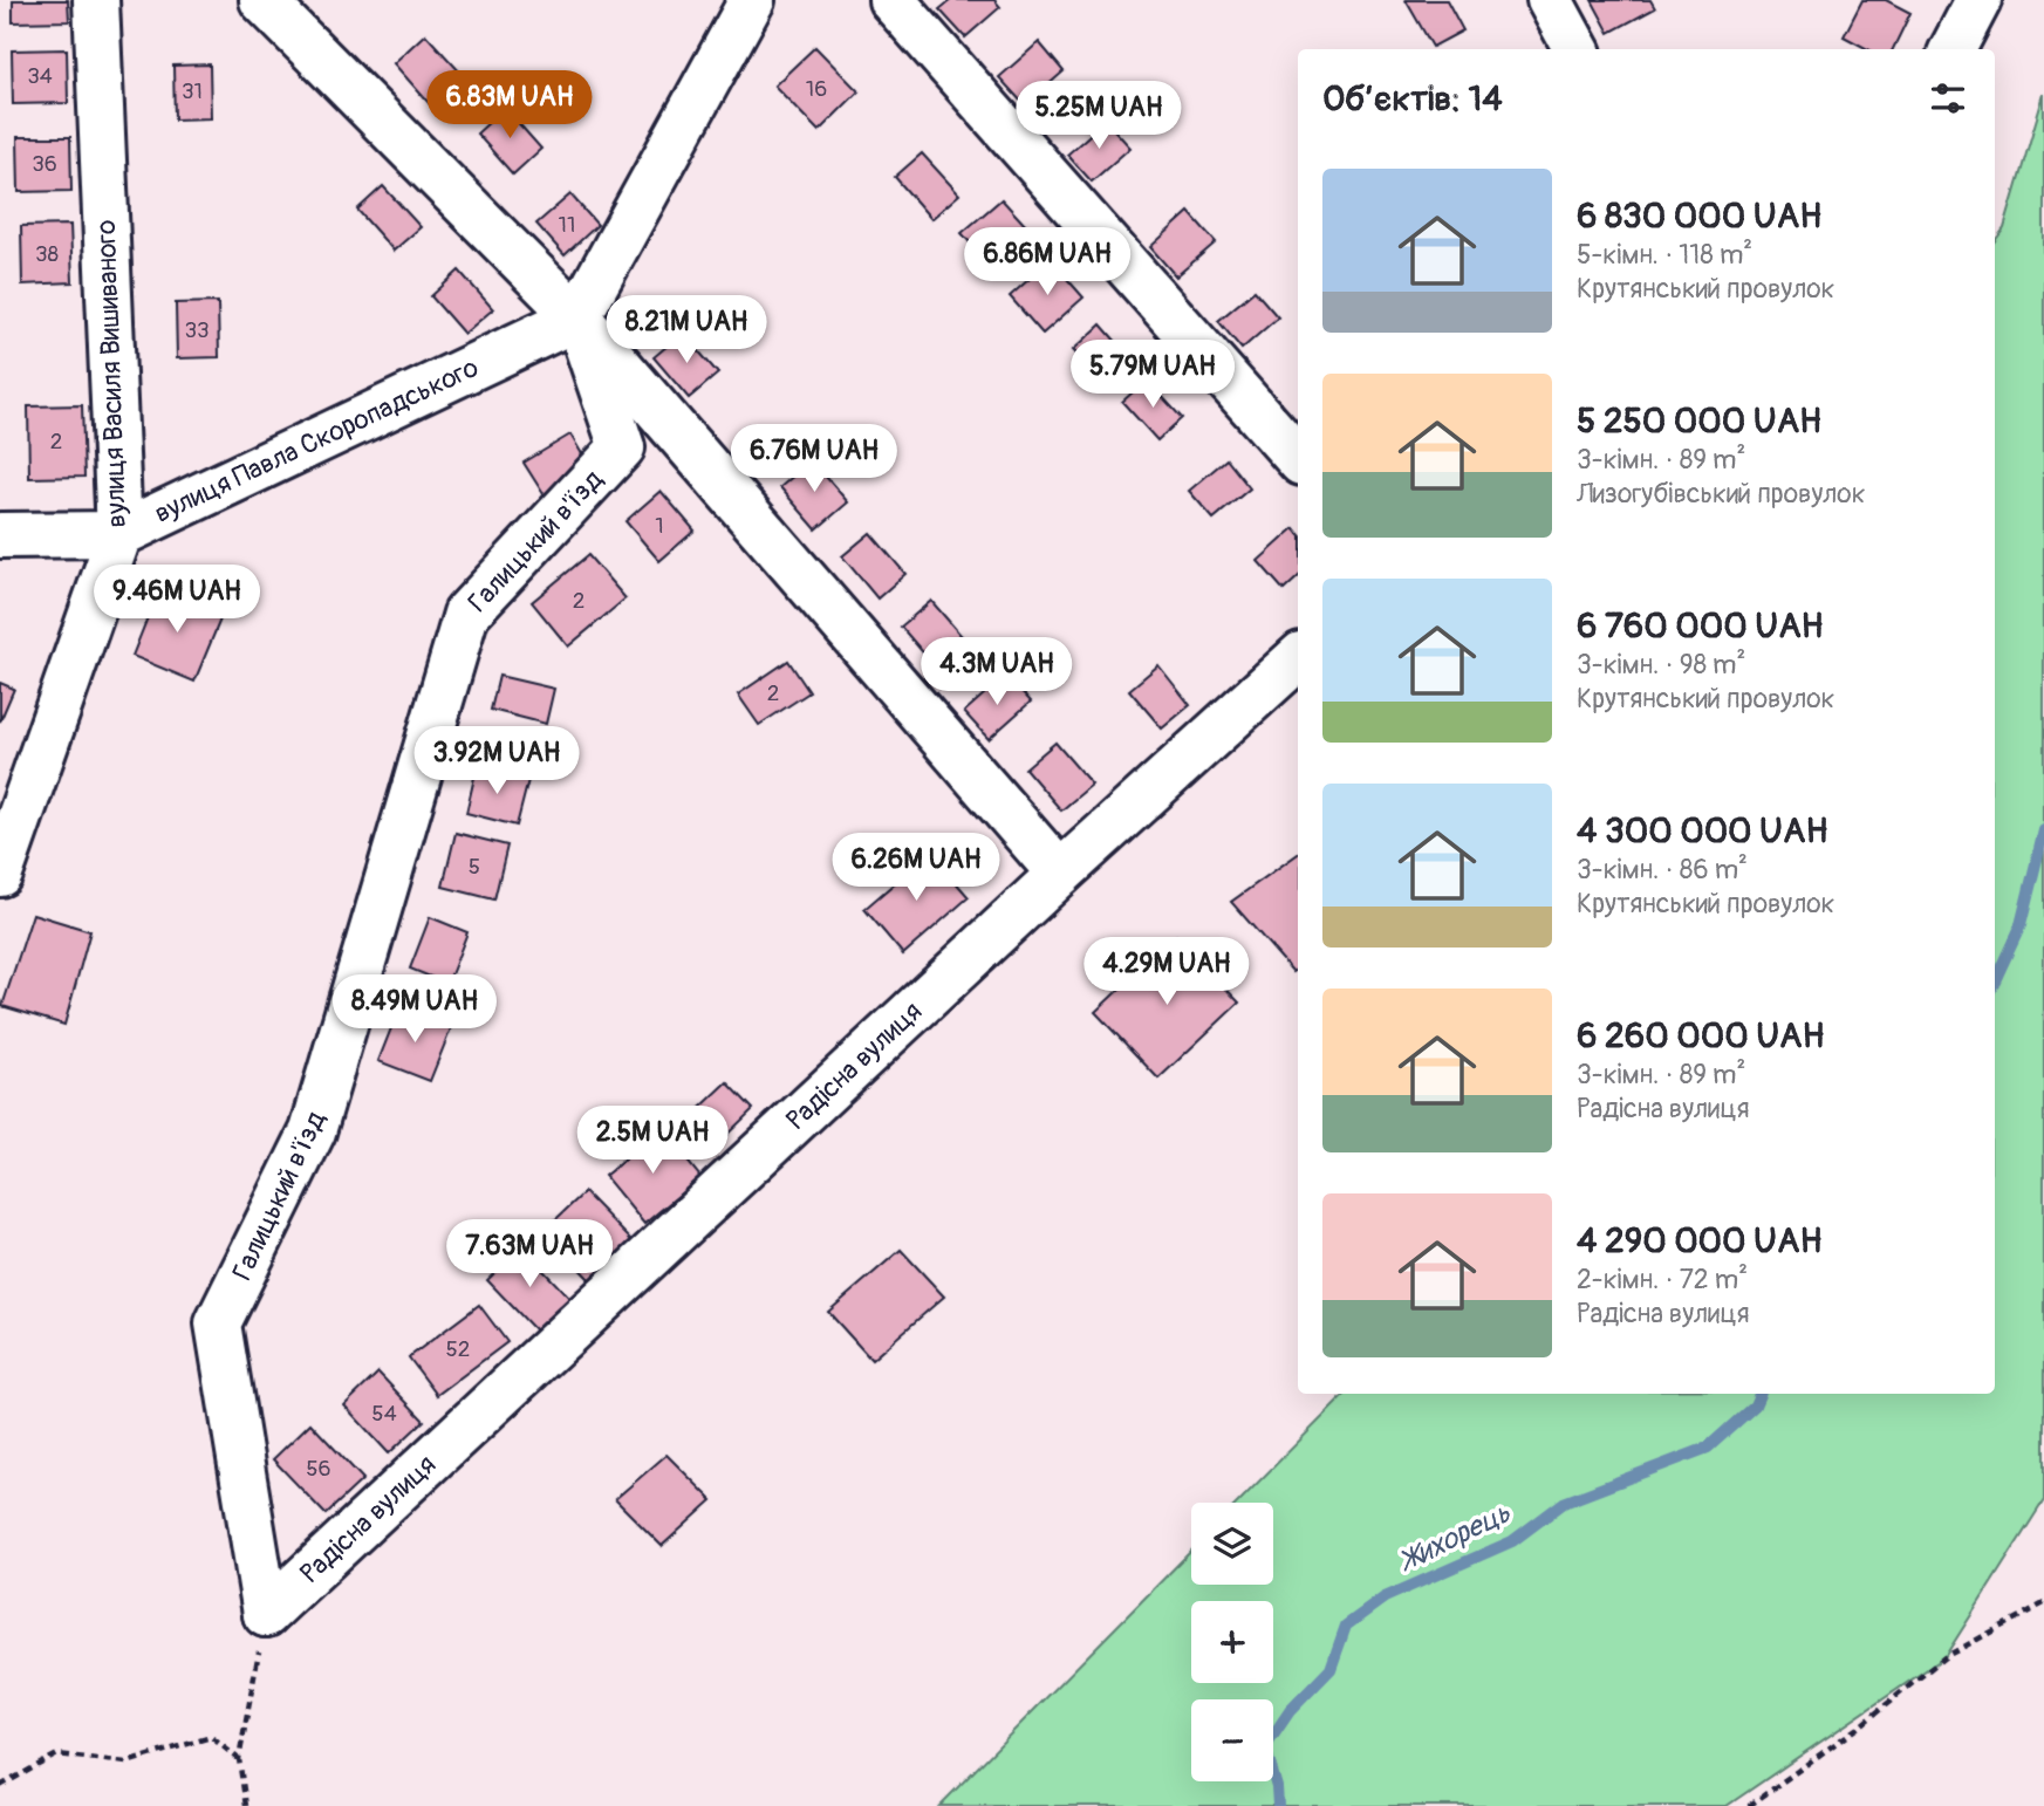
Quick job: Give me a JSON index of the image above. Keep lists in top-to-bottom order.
{
  "streets": {
    "street": [
      "вулиця Василя Вишиваного",
      "вулиця Павла Скоропадського",
      "Галицький в'їзд",
      "Радісна вулиця"
    ]
  },
  "crossings": [
    ["вулиця Василя Вишиваного", "вулиця Павла Скоропадського"],
    ["вулиця Павла Скоропадського", "Галицький в'їзд"],
    ["Галицький в'їзд", "Радісна вулиця"]
  ],
  "water": ["Жихорець"],
  "house_numbers": [
    "34",
    "16",
    "31",
    "36",
    "11",
    "38",
    "33",
    "2",
    "1",
    "2",
    "2",
    "5",
    "52",
    "54",
    "56"
  ],
  "page": {
    "heading": "Об’єктів: 14",
    "price": [
      "6.83M UAH",
      "5.25M UAH",
      "6.86M UAH",
      "8.21M UAH",
      "5.79M UAH",
      "6.76M UAH",
      "9.46M UAH",
      "4.3M UAH",
      "3.92M UAH",
      "6.26M UAH",
      "4.29M UAH",
      "8.49M UAH",
      "2.5M UAH",
      "7.63M UAH"
    ],
    "list": [
      {
        "name": "6 830 000 UAH",
        "note": "5-кімн. · 118 m² · Крутянський провулок"
      },
      {
        "name": "5 250 000 UAH",
        "note": "3-кімн. · 89 m² · Лизогубівський провулок"
      },
      {
        "name": "6 760 000 UAH",
        "note": "3-кімн. · 98 m² · Крутянський провулок"
      },
      {
        "name": "4 300 000 UAH",
        "note": "3-кімн. · 86 m² · Крутянський провулок"
      },
      {
        "name": "6 260 000 UAH",
        "note": "3-кімн. · 89 m² · Радісна вулиця"
      },
      {
        "name": "4 290 000 UAH",
        "note": "2-кімн. · 72 m² · Радісна вулиця"
      }
    ],
    "map_buttons": ["+", "−"]
  }
}
